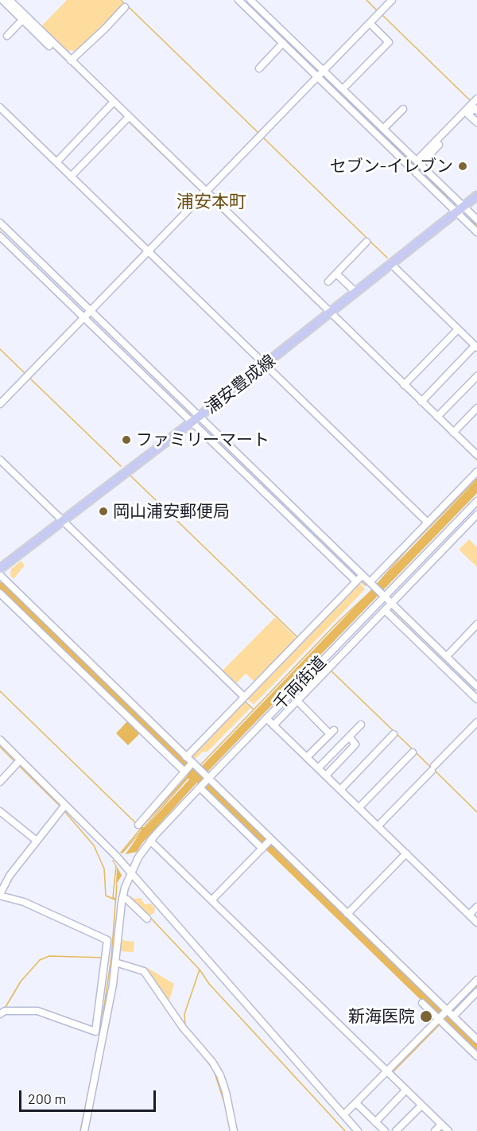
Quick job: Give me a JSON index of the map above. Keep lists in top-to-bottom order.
{
  "streets": {
    "main road": ["浦安豊成線"],
    "street": ["千両街道"]
  },
  "districts": ["浦安本町"],
  "places": [
    "セブン-イレブン",
    "ファミリーマート",
    "岡山浦安郵便局",
    "新海医院"
  ],
  "scale_bar": "200 m"
}
